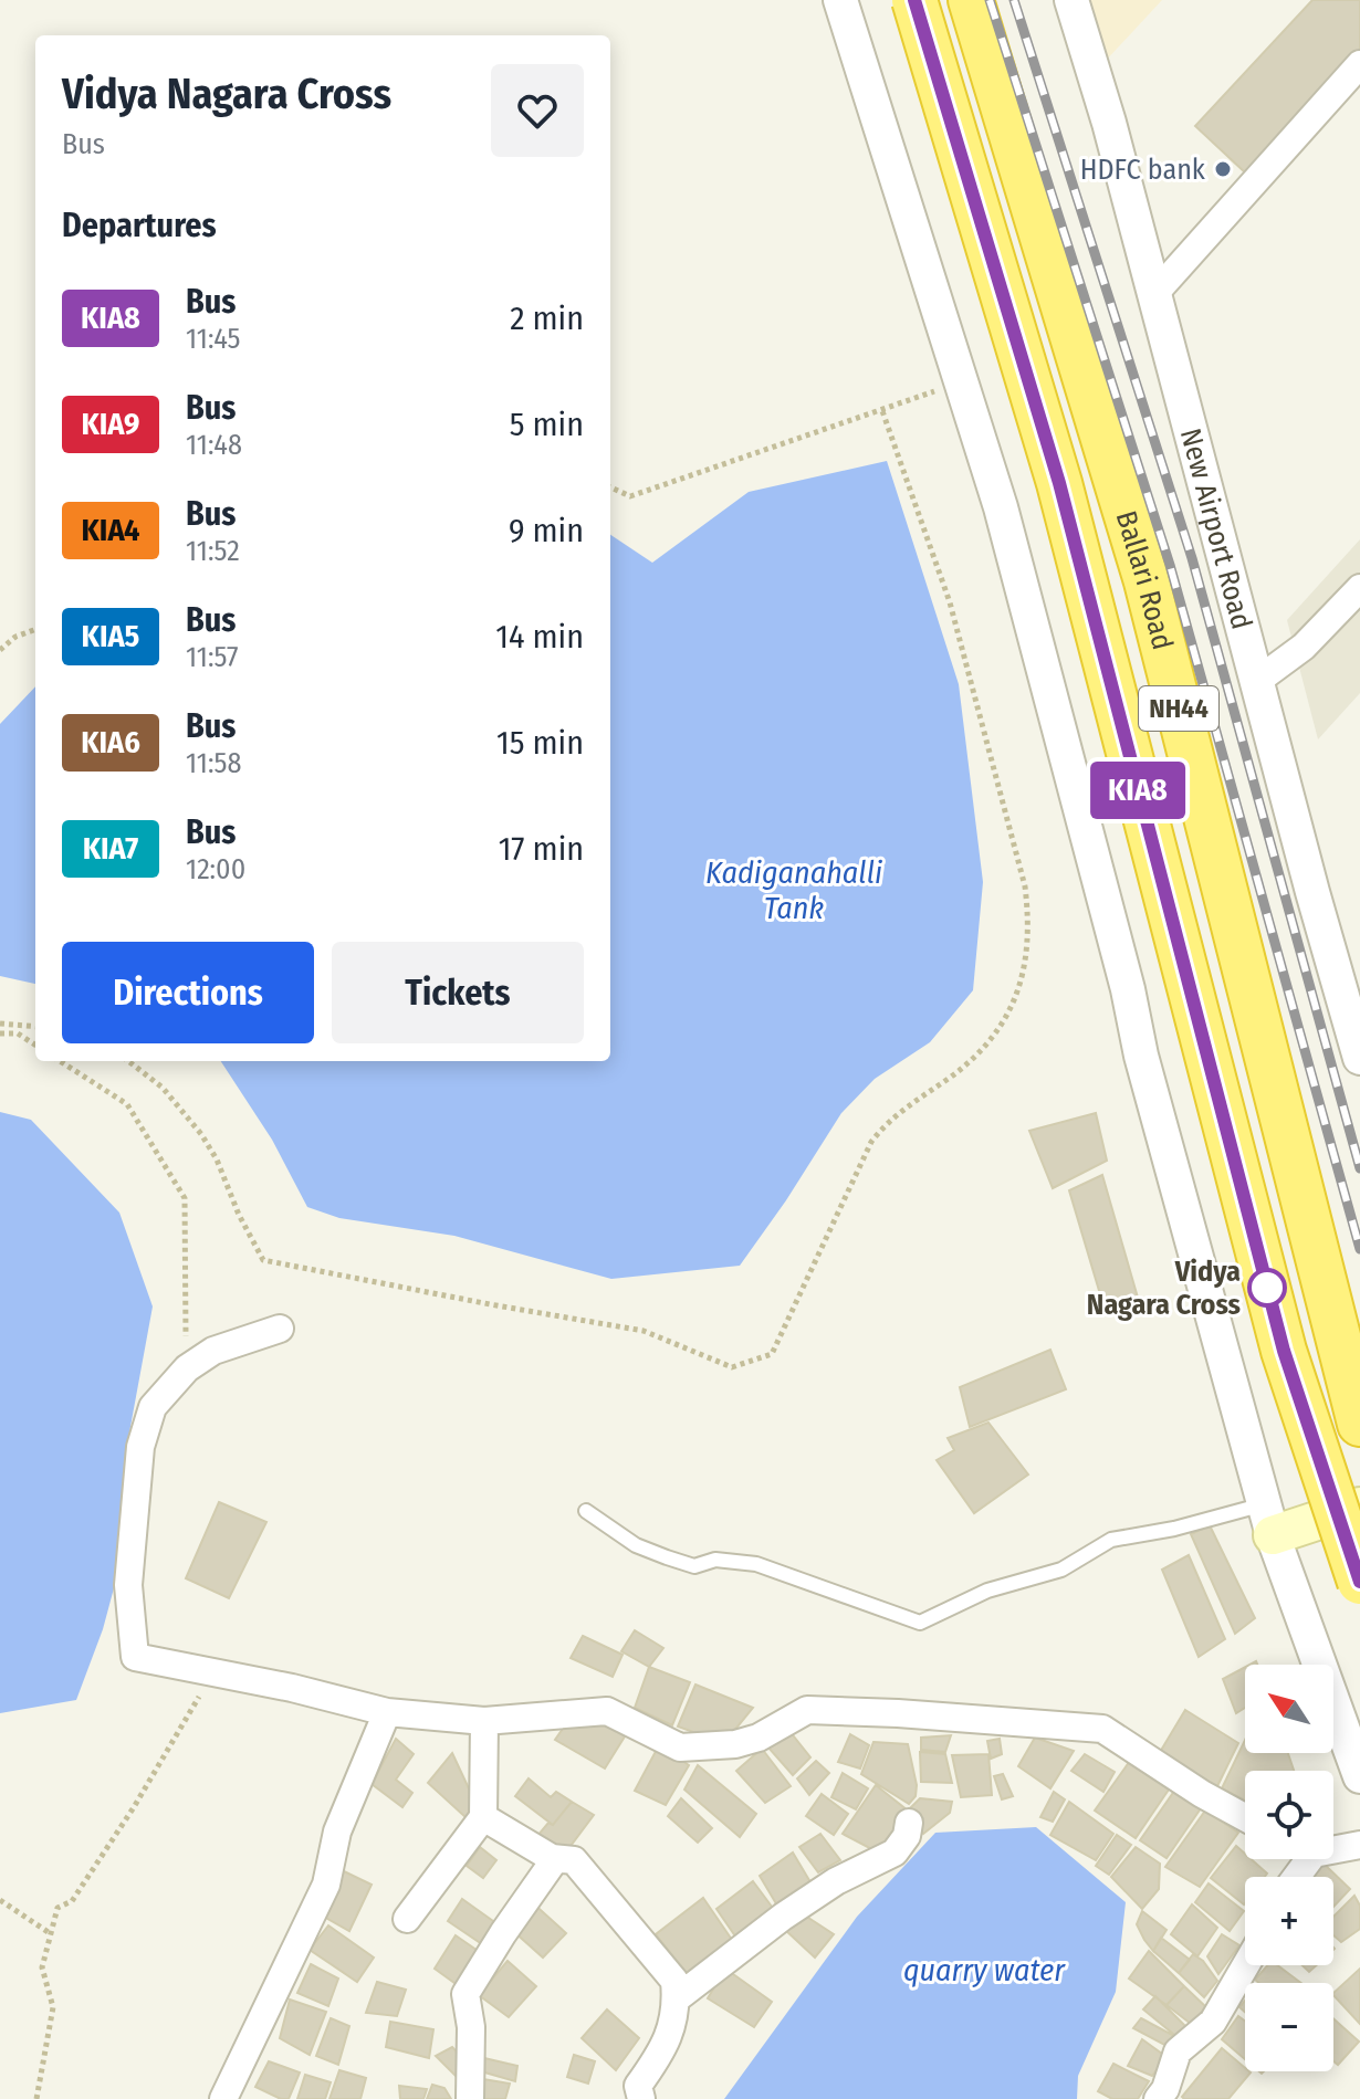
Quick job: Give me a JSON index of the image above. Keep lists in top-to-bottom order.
{
  "streets": {
    "highway": ["Ballari Road", "NH44"],
    "street": ["New Airport Road"]
  },
  "water": ["Kadiganahalli Tank", "quarry water"],
  "places": ["HDFC bank", "Vidya Nagara Cross"],
  "lines": ["bus line KIA8"],
  "north": "top left",
  "page": {
    "on_map": "KIA8",
    "heading": [
      ["Vidya Nagara Cross", "Bus"],
      "Departures"
    ],
    "list": [
      {
        "mark": "KIA8",
        "name": "Bus",
        "note": "11:45",
        "value": "2 min"
      },
      {
        "mark": "KIA9",
        "name": "Bus",
        "note": "11:48",
        "value": "5 min"
      },
      {
        "mark": "KIA4",
        "name": "Bus",
        "note": "11:52",
        "value": "9 min"
      },
      {
        "mark": "KIA5",
        "name": "Bus",
        "note": "11:57",
        "value": "14 min"
      },
      {
        "mark": "KIA6",
        "name": "Bus",
        "note": "11:58",
        "value": "15 min"
      },
      {
        "mark": "KIA7",
        "name": "Bus",
        "note": "12:00",
        "value": "17 min"
      }
    ],
    "buttons": ["Directions", "Tickets"],
    "map_buttons": ["+", "−"]
  }
}
